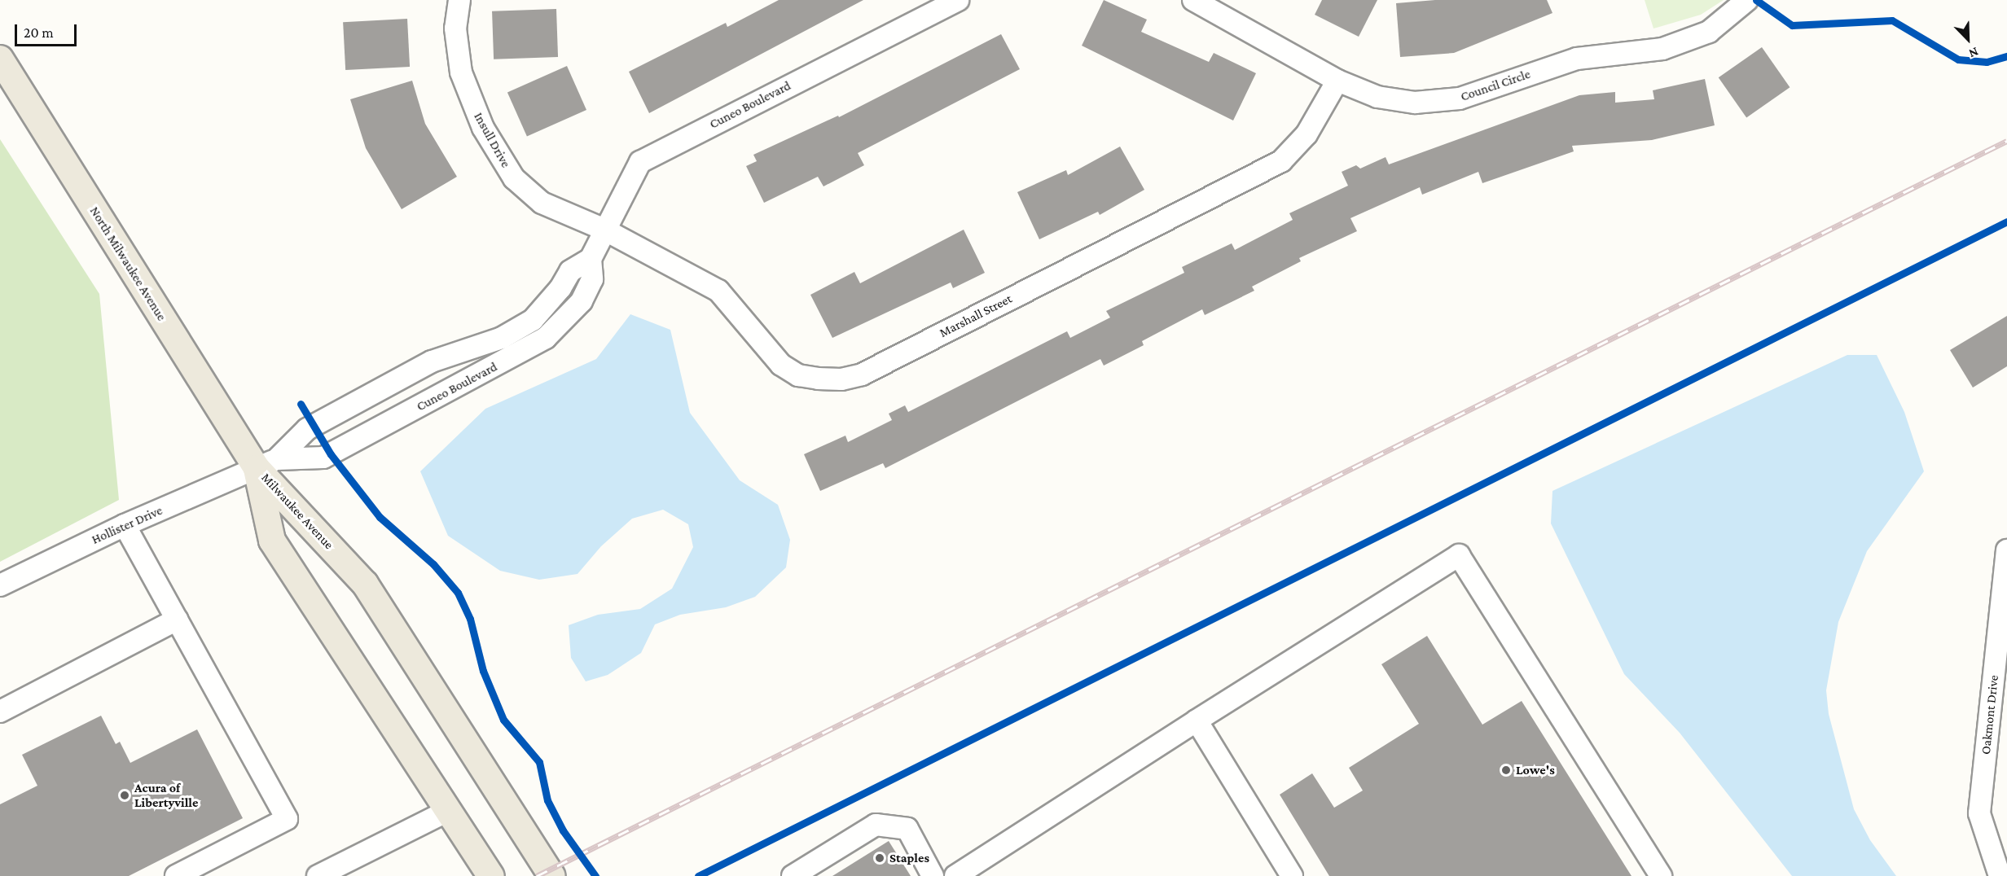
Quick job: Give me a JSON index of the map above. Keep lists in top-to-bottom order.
{
  "streets": {
    "main road": ["North Milwaukee Avenue", "Milwaukee Avenue"],
    "street": [
      "Council Circle",
      "Cuneo Boulevard",
      "Insull Drive",
      "Marshall Street",
      "Hollister Drive",
      "Oakmont Drive"
    ]
  },
  "crossings": [
    ["Council Circle", "Marshall Street"],
    ["Cuneo Boulevard", "Insull Drive"],
    ["Cuneo Boulevard", "North Milwaukee Avenue"],
    ["Cuneo Boulevard", "Marshall Street"],
    ["Cuneo Boulevard", "Milwaukee Avenue"],
    ["Cuneo Boulevard", "Hollister Drive"],
    ["Insull Drive", "Marshall Street"],
    ["North Milwaukee Avenue", "Milwaukee Avenue"],
    ["North Milwaukee Avenue", "Hollister Drive"],
    ["Milwaukee Avenue", "Hollister Drive"]
  ],
  "places": ["Lowe's", "Acura of Libertyville", "Staples"],
  "scale_bar": "20 m",
  "north": "bottom right"
}
